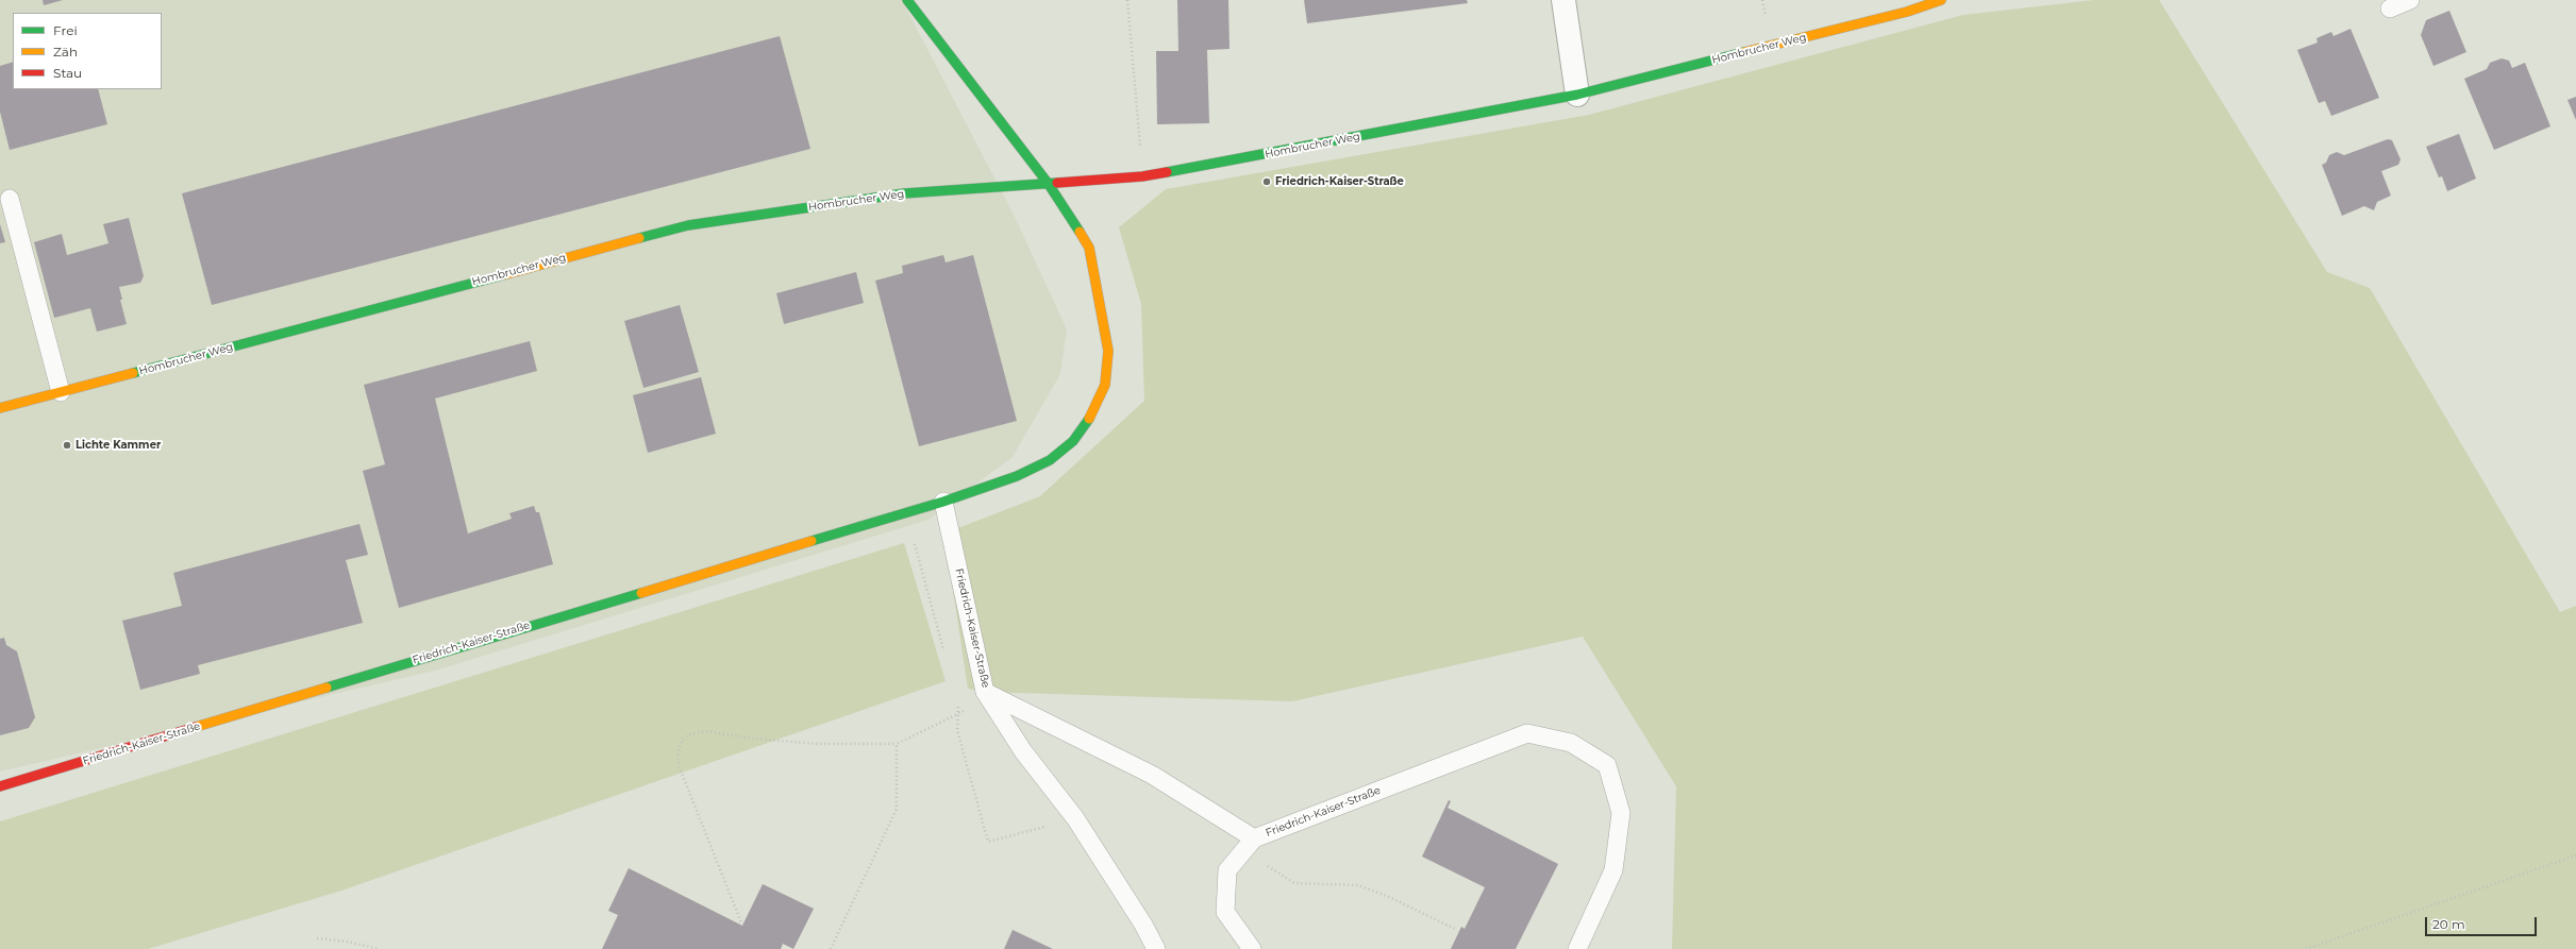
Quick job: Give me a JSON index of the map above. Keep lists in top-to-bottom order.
{
  "streets": {
    "street": ["Hombrucher Weg", "Friedrich-Kaiser-Straße"]
  },
  "crossings": [
    ["Hombrucher Weg", "Friedrich-Kaiser-Straße"]
  ],
  "places": ["Friedrich-Kaiser-Straße", "Lichte Kammer"],
  "legend": ["Frei", "Zäh", "Stau"],
  "scale_bar": "20 m"
}
